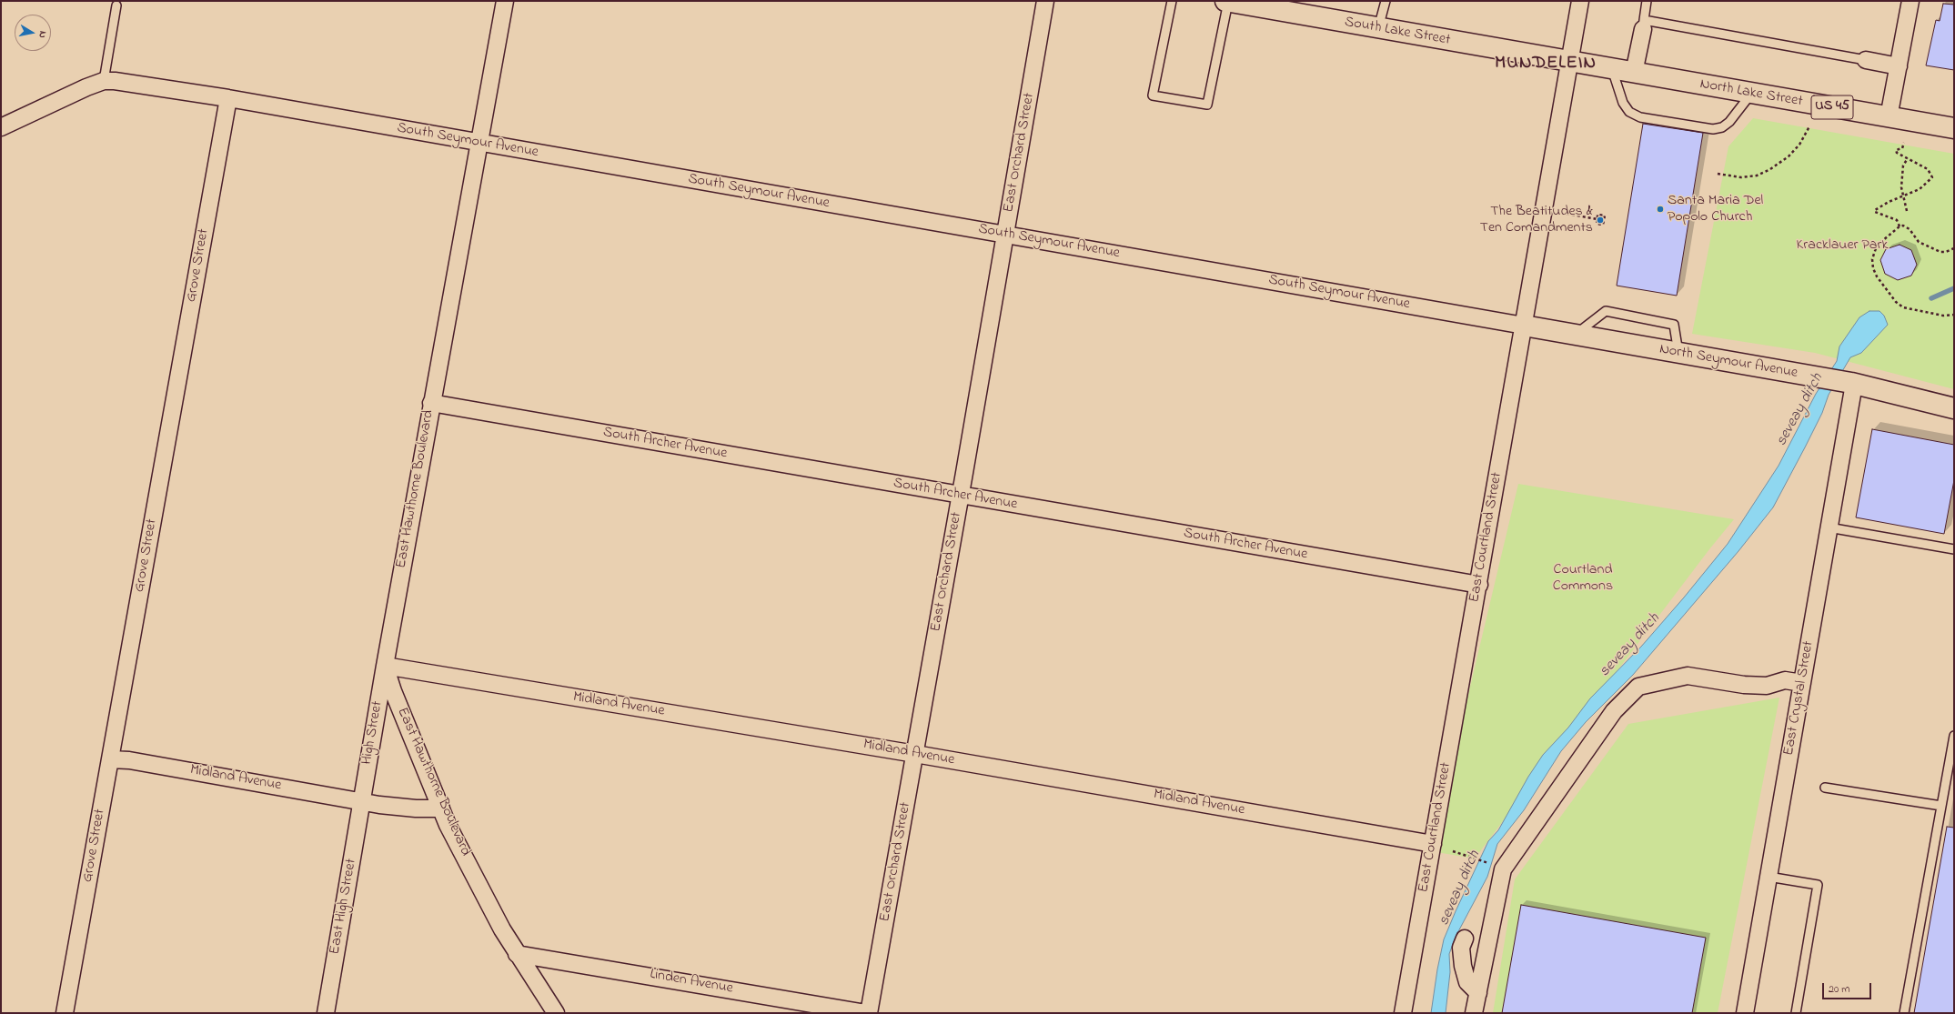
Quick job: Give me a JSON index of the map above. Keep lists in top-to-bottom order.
{
  "streets": {
    "main road": [
      "South Lake Street",
      "North Lake Street",
      "US 45",
      "North Seymour Avenue"
    ],
    "street": [
      "South Seymour Avenue",
      "East Orchard Street",
      "Grove Street",
      "South Archer Avenue",
      "East Hawthorne Boulevard",
      "East Courtland Street",
      "East Crystal Street",
      "Midland Avenue",
      "High Street",
      "East High Street",
      "Linden Avenue"
    ]
  },
  "crossings": [
    ["South Lake Street", "North Lake Street"],
    ["South Lake Street", "East Courtland Street"],
    ["North Lake Street", "East Courtland Street"],
    ["South Seymour Avenue", "East Orchard Street"],
    ["South Seymour Avenue", "Grove Street"],
    ["South Seymour Avenue", "North Seymour Avenue"],
    ["South Seymour Avenue", "East Hawthorne Boulevard"],
    ["South Seymour Avenue", "East Courtland Street"],
    ["East Orchard Street", "South Archer Avenue"],
    ["East Orchard Street", "Midland Avenue"],
    ["Grove Street", "Midland Avenue"],
    ["North Seymour Avenue", "East Courtland Street"],
    ["North Seymour Avenue", "East Crystal Street"],
    ["South Archer Avenue", "East Hawthorne Boulevard"],
    ["South Archer Avenue", "East Courtland Street"],
    ["East Hawthorne Boulevard", "Midland Avenue"],
    ["East Hawthorne Boulevard", "High Street"],
    ["East Hawthorne Boulevard", "Linden Avenue"],
    ["East Courtland Street", "Midland Avenue"],
    ["Midland Avenue", "High Street"],
    ["Midland Avenue", "East High Street"],
    ["High Street", "East High Street"]
  ],
  "districts": ["MUNDELEIN"],
  "water": ["seveay ditch"],
  "parks": ["Kracklauer Park", "Courtland Commons"],
  "places": ["Santa Maria Del Popolo Church", "The Beatitudes & Ten Comandments"],
  "scale_bar": "20 m",
  "north": "right"
}
